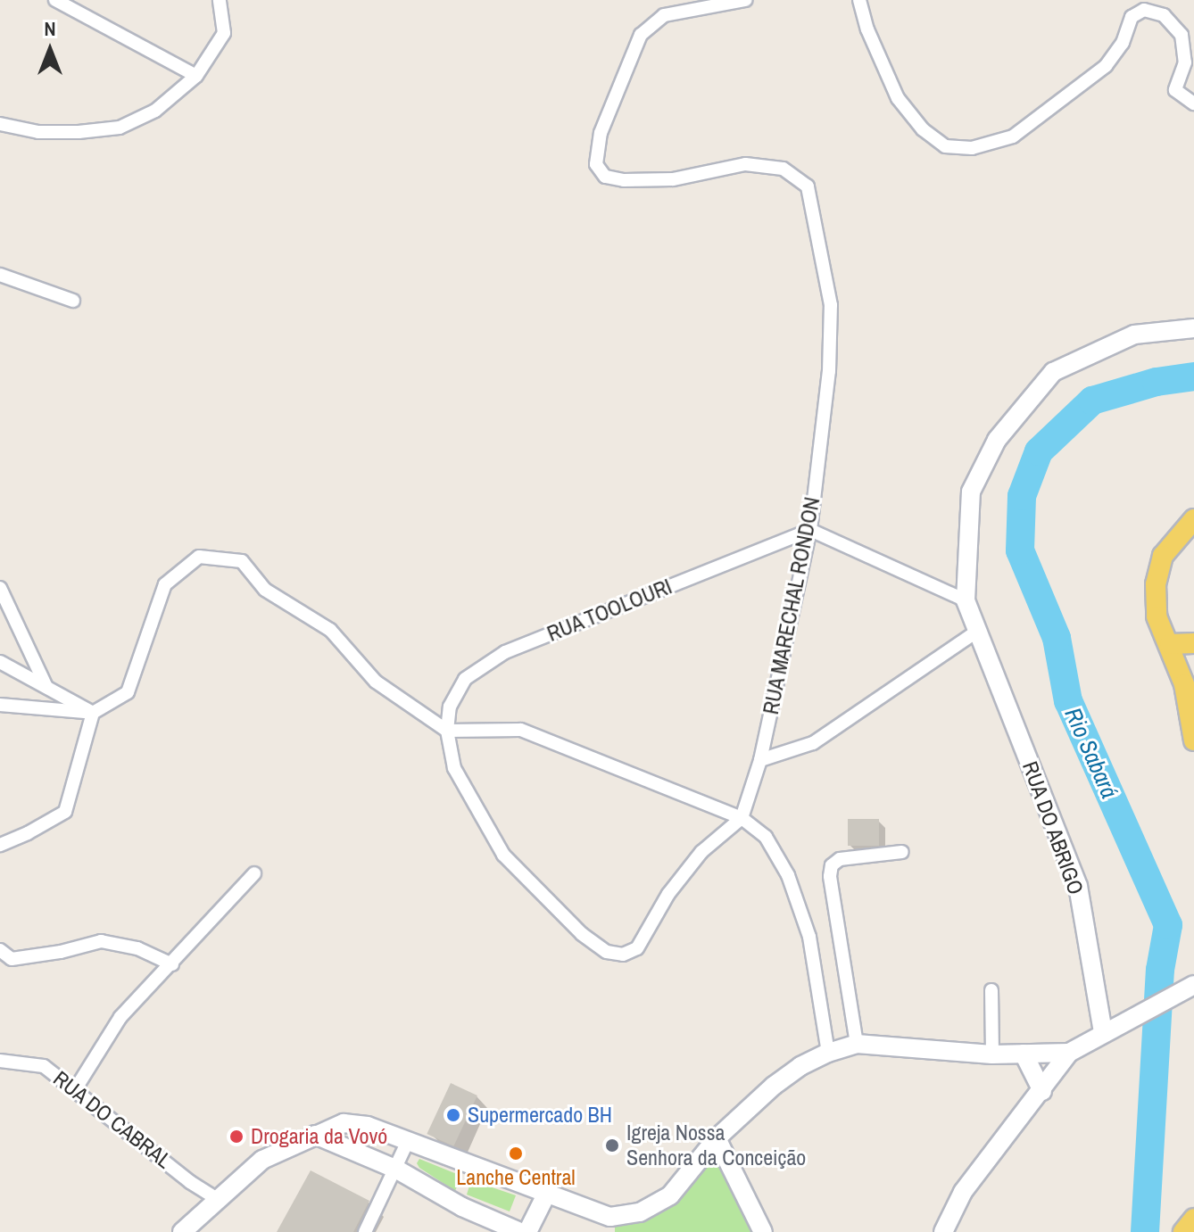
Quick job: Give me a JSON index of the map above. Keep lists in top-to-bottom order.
{
  "streets": {
    "main road": ["RUA DO ABRIGO"],
    "street": ["RUA MARECHAL RONDON", "RUA TOOLOURI", "RUA DO CABRAL"]
  },
  "crossings": [
    ["RUA MARECHAL RONDON", "RUA TOOLOURI"]
  ],
  "water": ["Rio Sabará"],
  "places": [
    "Supermercado BH",
    "Drogaria da Vovó",
    "Igreja Nossa Senhora da Conceição",
    "Lanche Central"
  ],
  "north": "top"
}
